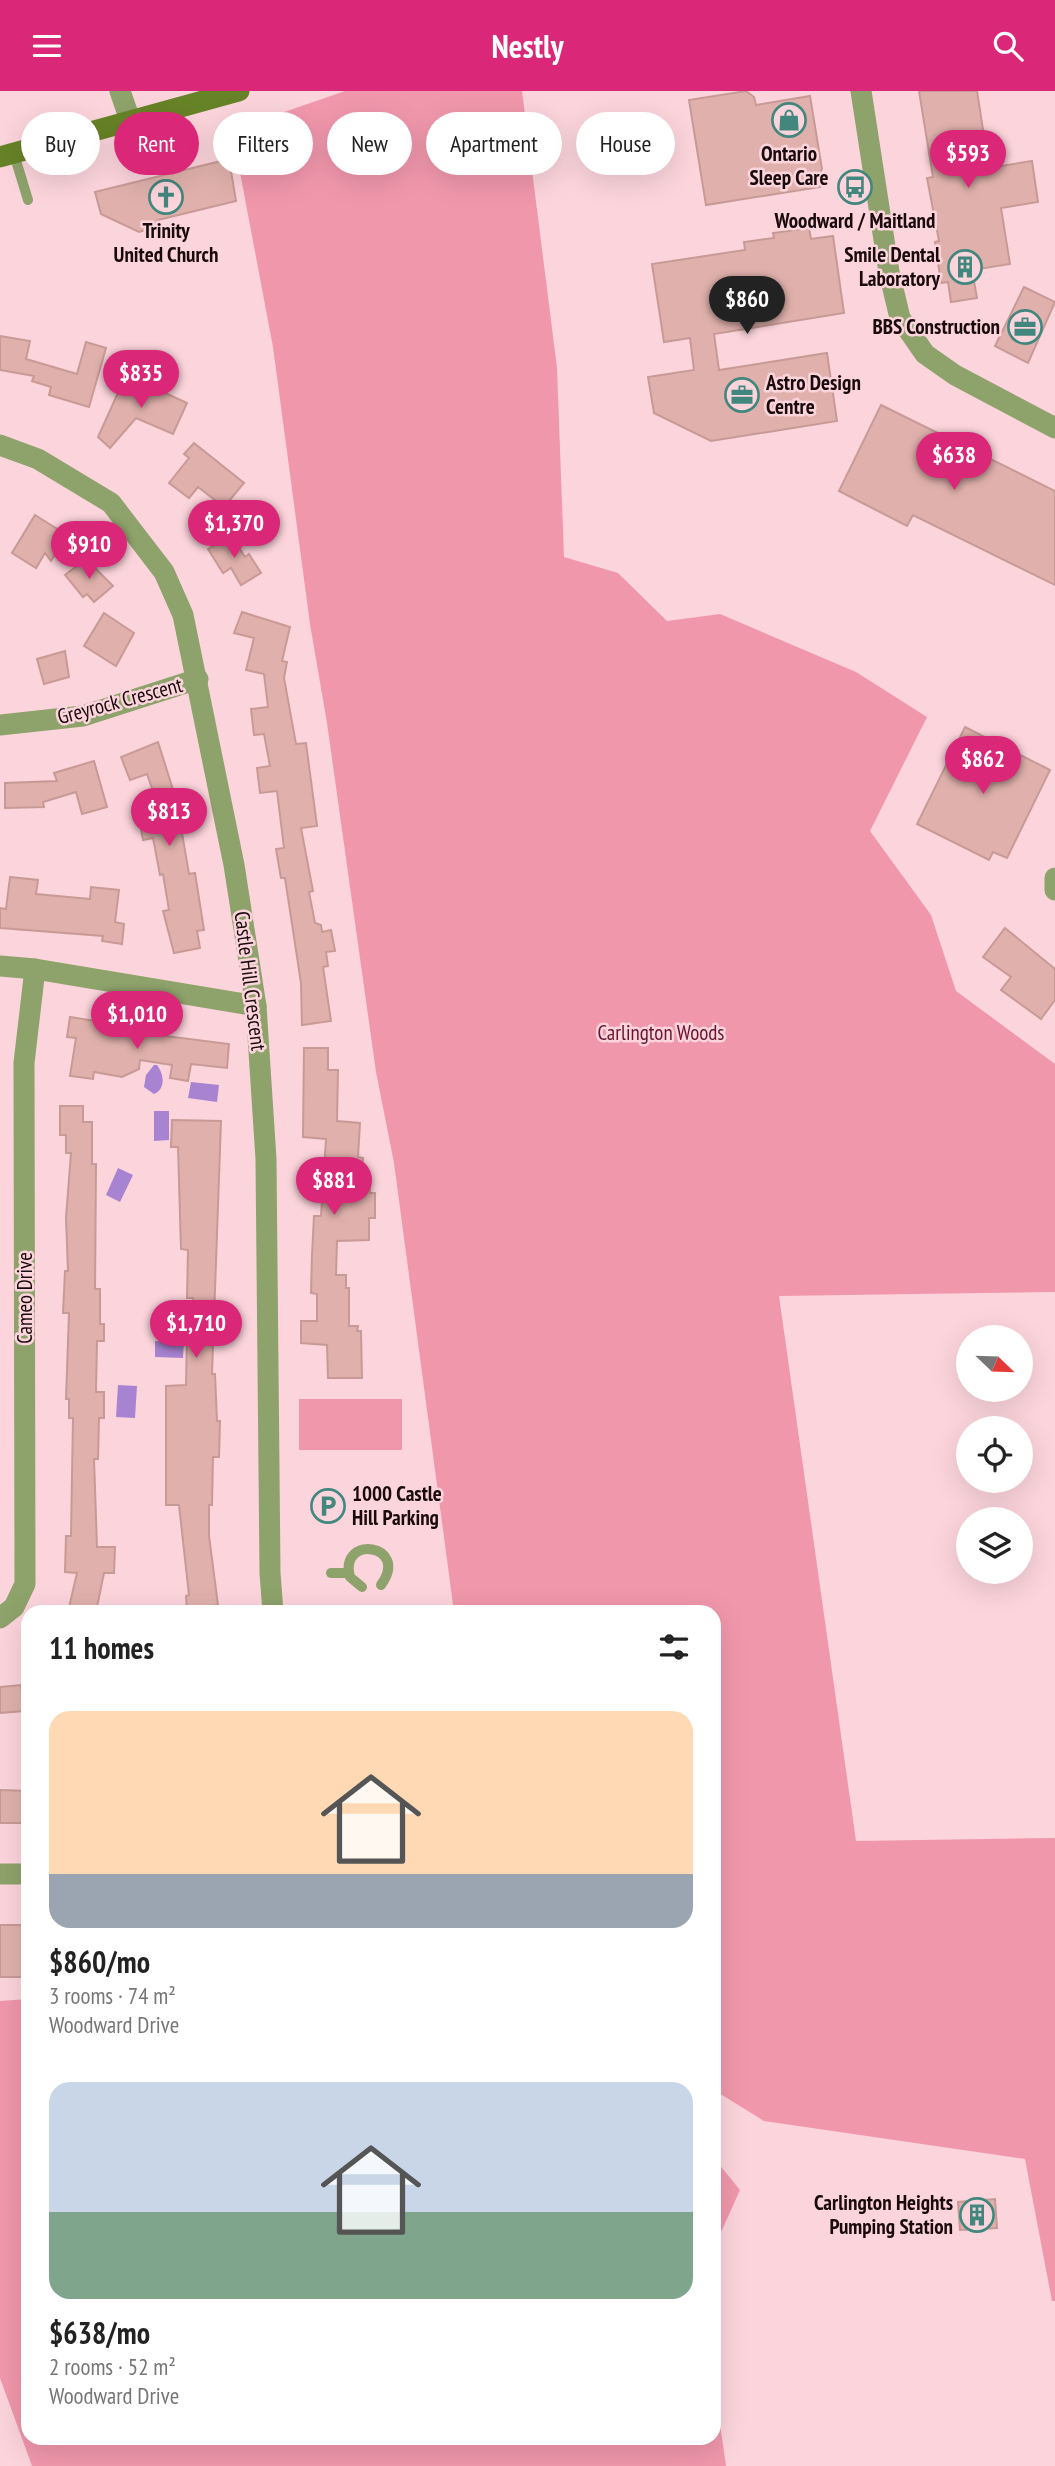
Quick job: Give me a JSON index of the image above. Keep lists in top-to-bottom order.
{
  "streets": {
    "street": ["Greyrock Crescent", "Castle Hill Crescent", "Cameo Drive"]
  },
  "crossings": [
    ["Greyrock Crescent", "Castle Hill Crescent"]
  ],
  "parks": ["Carlington Woods"],
  "places": {
    "shop": ["Ontario Sleep Care"],
    "bus stop": ["Woodward / Maitland"],
    "church": ["Trinity United Church"],
    "building": ["Smile Dental Laboratory", "Carlington Heights Pumping Station"],
    "office": ["BBS Construction", "Astro Design Centre"],
    "parking": ["1000 Castle Hill Parking"]
  },
  "north": "bottom right",
  "page": {
    "header": "Nestly",
    "chip": [
      "Buy",
      "Rent",
      "Filters",
      "New",
      "Apartment",
      "House"
    ],
    "price": [
      "$593",
      "$860",
      "$835",
      "$638",
      "$1,370",
      "$910",
      "$862",
      "$813",
      "$1,010",
      "$881",
      "$1,710"
    ],
    "heading": "11 homes",
    "list": [
      {
        "name": "$860/mo",
        "note": "3 rooms · 74 m² · Woodward Drive"
      },
      {
        "name": "$638/mo",
        "note": "2 rooms · 52 m² · Woodward Drive"
      }
    ]
  }
}
